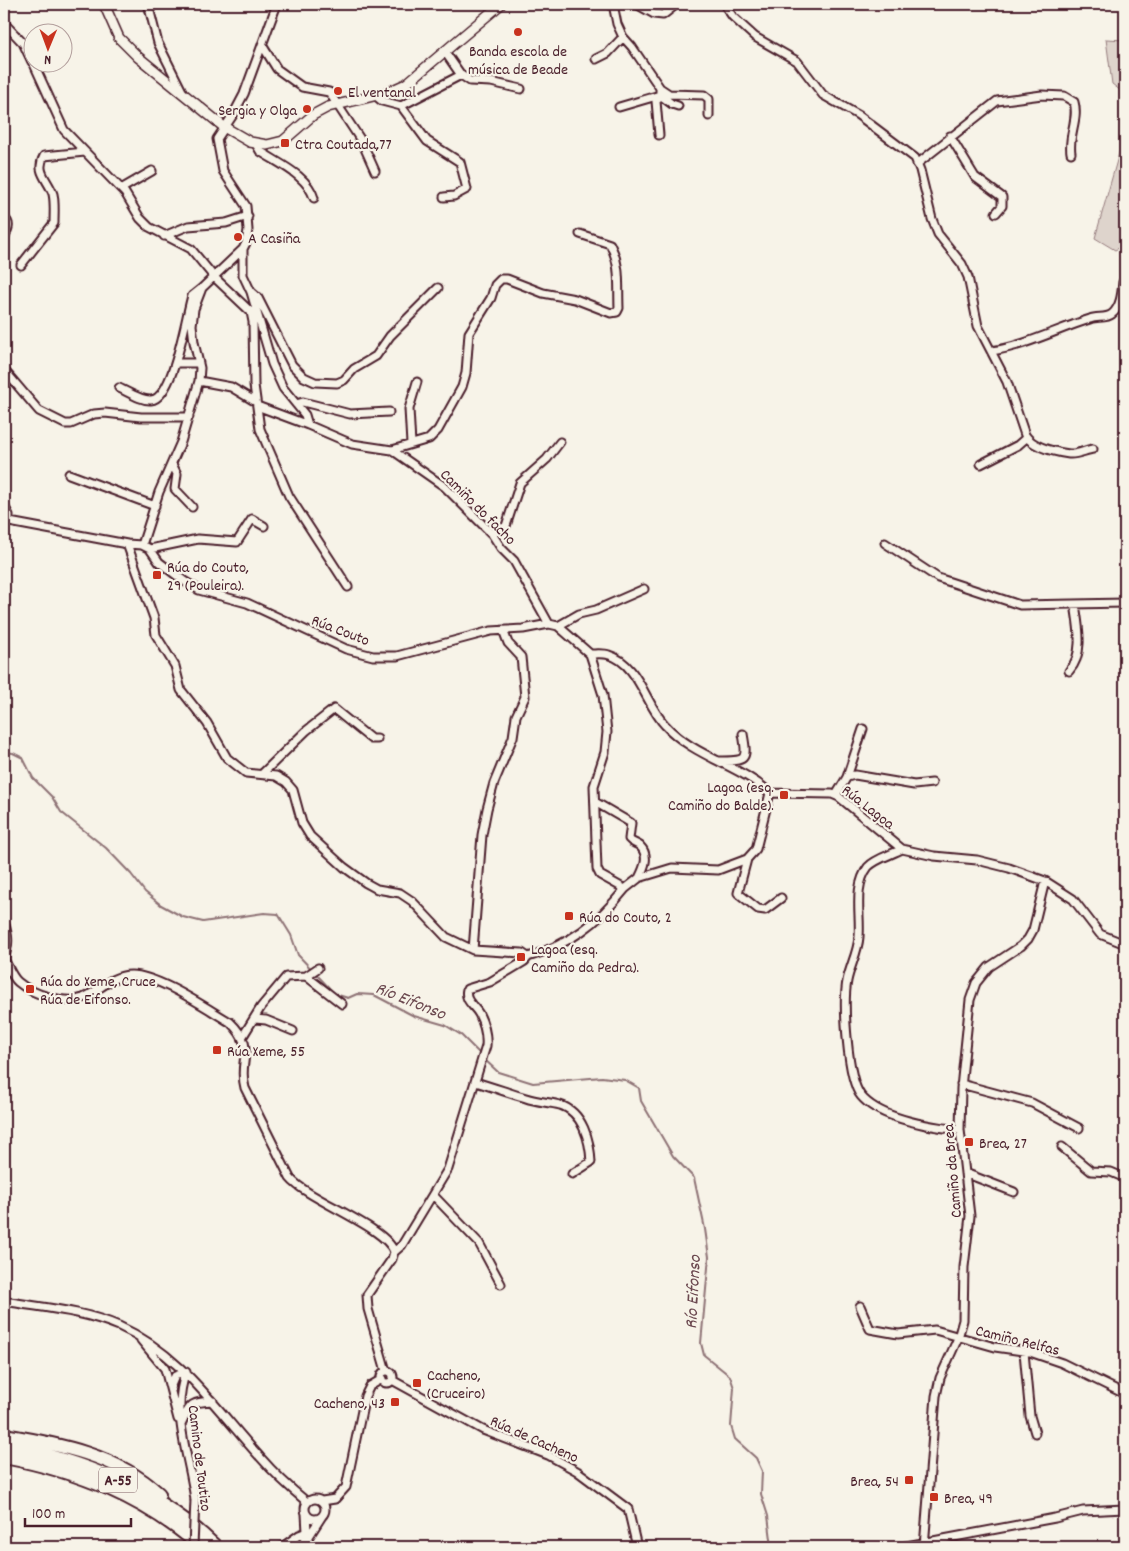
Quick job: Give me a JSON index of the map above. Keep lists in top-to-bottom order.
{
  "streets": {
    "highway": ["A-55"],
    "street": [
      "Camiño do facho",
      "Rúa Couto",
      "Rúa Lagoa",
      "Camiño da Brea",
      "Camiño Relfas",
      "Rúa de Cacheno",
      "Camino de Toutizo"
    ]
  },
  "crossings": [
    ["Camiño do facho", "Rúa Couto"],
    ["Rúa Lagoa", "Camiño da Brea"],
    ["Camiño da Brea", "Camiño Relfas"]
  ],
  "water": ["Río Eifonso"],
  "places": {
    "other": [
      "Banda escola de música de Beade",
      "El ventanal",
      "Sergia y Olga",
      "A Casiña"
    ],
    "transit": [
      "Ctra Coutada,77",
      "Rúa do Couto, 29 (Pouleira).",
      "Lagoa (esq. Camiño do Balde).",
      "Rúa do Couto, 2",
      "Lagoa (esq. Camiño da Pedra).",
      "Rúa do Xeme, Cruce Rúa de Eifonso.",
      "Rúa Xeme, 55",
      "Brea, 27",
      "Cacheno, (Cruceiro)",
      "Cacheno, 43",
      "Brea, 54",
      "Brea, 49"
    ]
  },
  "scale_bar": "100 m",
  "north": "bottom"
}
